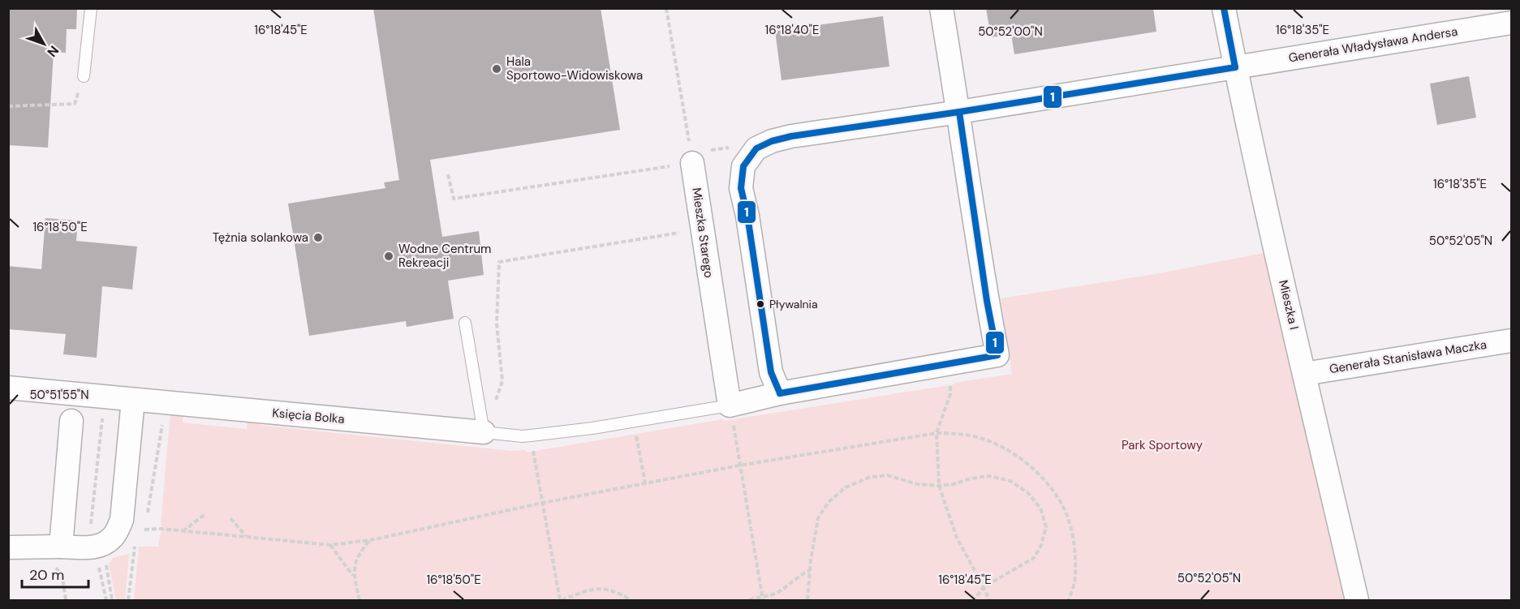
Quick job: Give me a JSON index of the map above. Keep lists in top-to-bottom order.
{
  "streets": {
    "street": [
      "Generała Władysława Andersa",
      "Mieszka Starego",
      "Mieszka I",
      "Generała Stanisława Maczka",
      "Księcia Bolka"
    ]
  },
  "crossings": [
    ["Generała Władysława Andersa", "Mieszka I"],
    ["Mieszka I", "Generała Stanisława Maczka"]
  ],
  "parks": ["Park Sportowy"],
  "places": [
    "Hala Sportowo-Widowiskowa",
    "Tężnia solankowa",
    "Wodne Centrum Rekreacji",
    "Pływalnia"
  ],
  "lines": ["transit line 1"],
  "scale_bar": "20 m",
  "north": "bottom right",
  "coordinates": [
    "16°18'45\"E",
    "16°18'40\"E",
    "16°18'35\"E",
    "50°52'00\"N",
    "16°18'50\"E",
    "50°52'05\"N",
    "50°51'55\"N"
  ]
}
